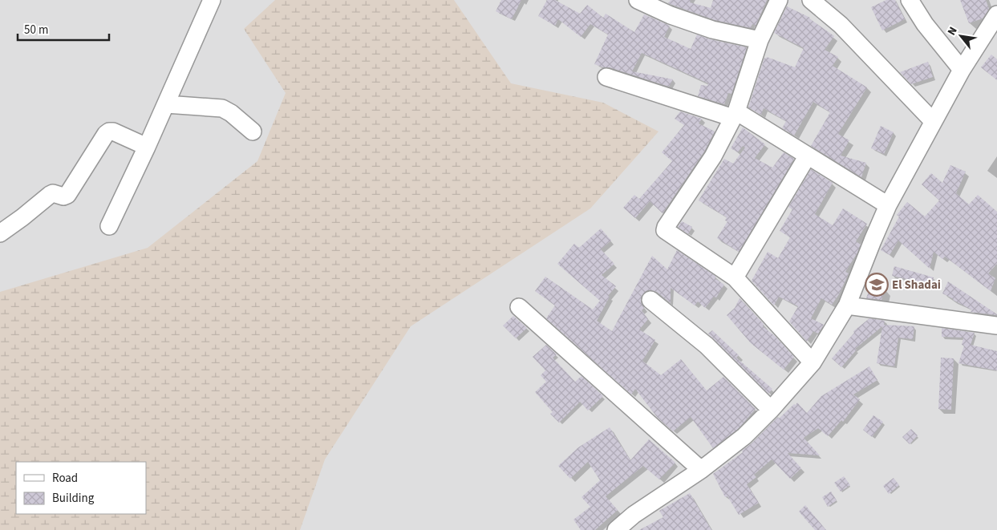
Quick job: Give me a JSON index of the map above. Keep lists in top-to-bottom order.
{
  "places": {
    "school or university": ["El Shadai"]
  },
  "legend": ["Road", "Building"],
  "scale_bar": "50 m",
  "north": "top left"
}
